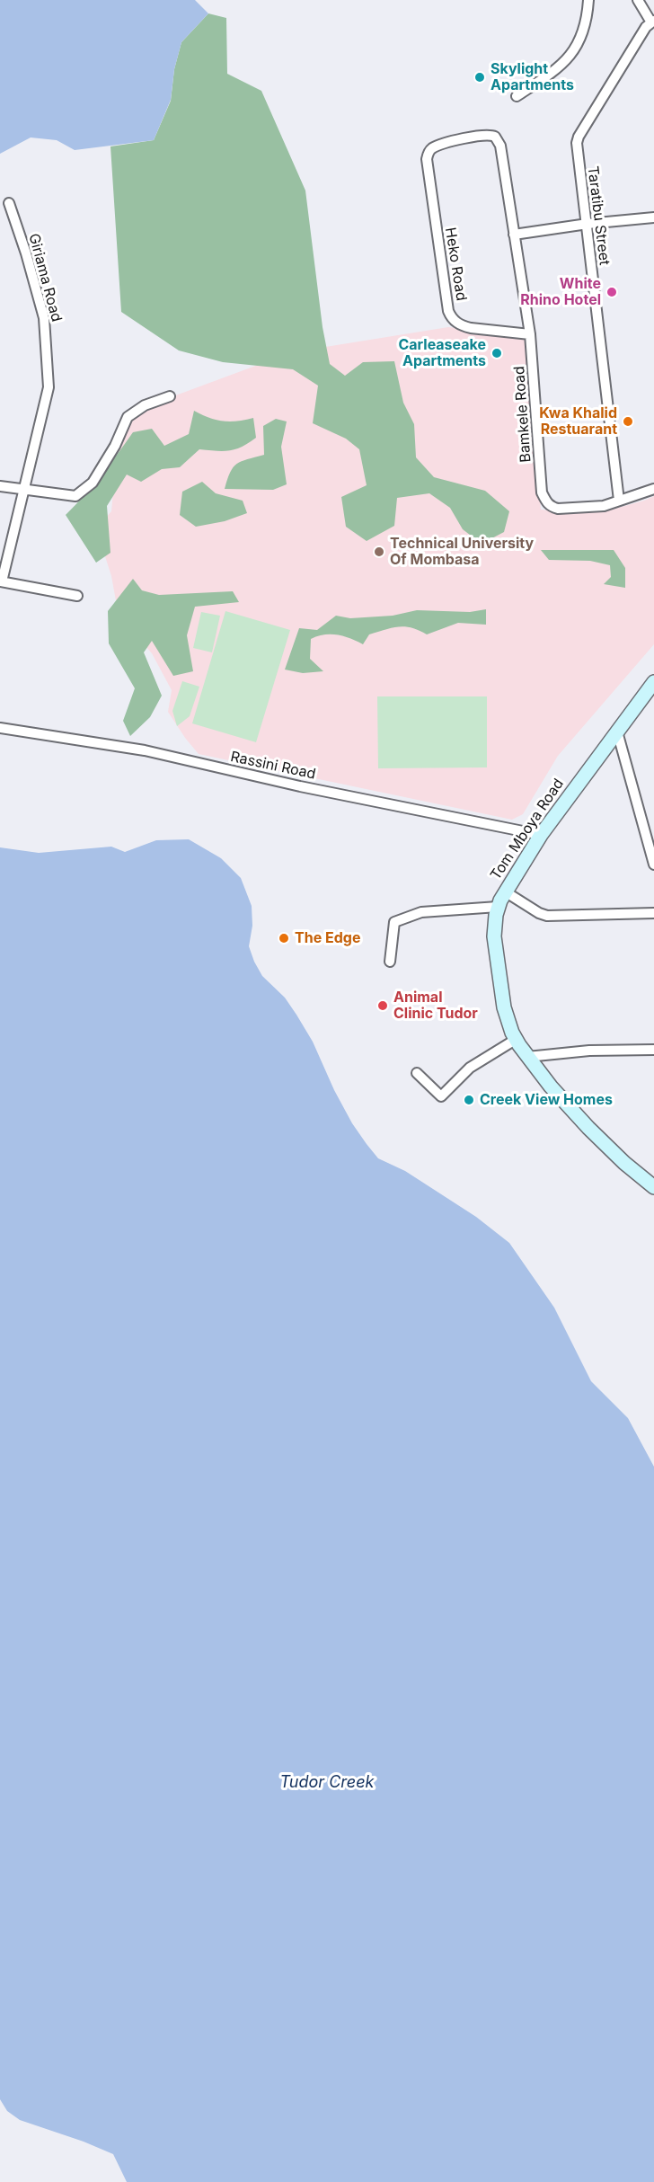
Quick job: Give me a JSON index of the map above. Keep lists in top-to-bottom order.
{
  "streets": {
    "main road": ["Tom Mboya Road"],
    "street": [
      "Taratibu Street",
      "Heko Road",
      "Giriama Road",
      "Bamkele Road",
      "Rassini Road"
    ]
  },
  "crossings": [
    ["Taratibu Street", "Bamkele Road"],
    ["Heko Road", "Bamkele Road"],
    ["Rassini Road", "Tom Mboya Road"]
  ],
  "water": ["Tudor Creek"],
  "places": [
    "Skylight Apartments",
    "White Rhino Hotel",
    "Carleaseake Apartments",
    "Kwa Khalid Restuarant",
    "Technical University Of Mombasa",
    "The Edge",
    "Animal Clinic Tudor",
    "Creek View Homes"
  ]
}
